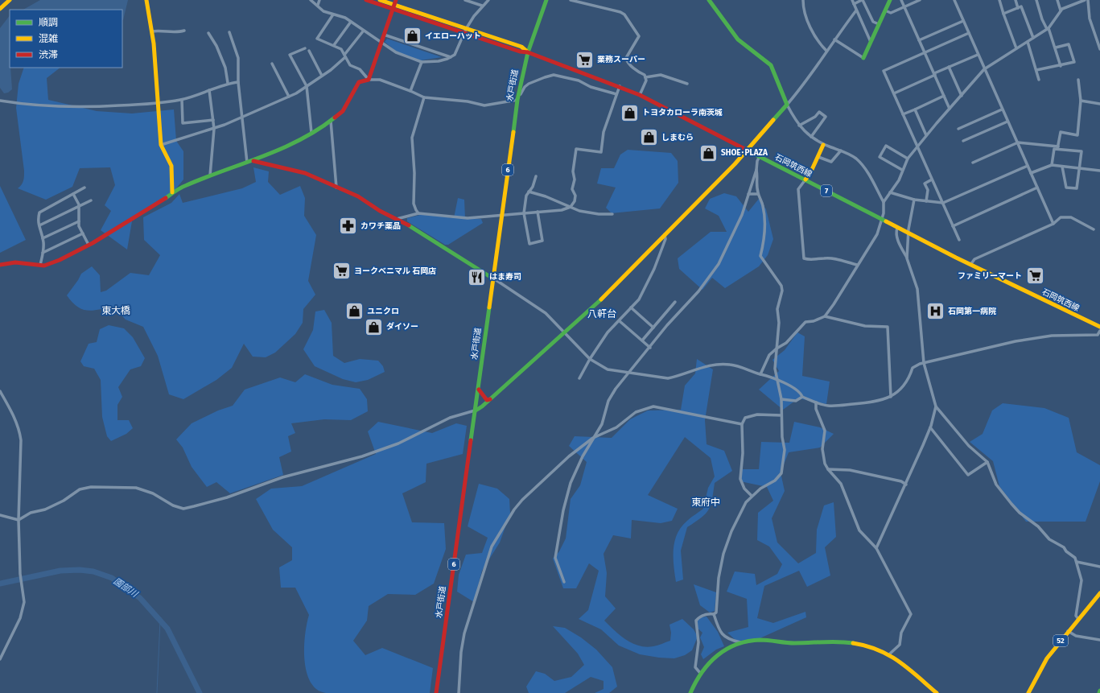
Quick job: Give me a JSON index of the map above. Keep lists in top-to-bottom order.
{
  "streets": {
    "main road": [
      "水戸街道",
      "石岡筑西線",
      "6",
      "7",
      "52"
    ]
  },
  "crossings": [
    ["水戸街道", "石岡筑西線"]
  ],
  "districts": ["東大橋", "八軒台", "東府中"],
  "water": ["園部川"],
  "places": {
    "shop": [
      "イエローハット",
      "トヨタカローラ南茨城",
      "しまむら",
      "SHOE･PLAZA",
      "ユニクロ",
      "ダイソー"
    ],
    "supermarket": ["業務スーパー", "ヨークベニマル 石岡店", "ファミリーマート"],
    "pharmacy": ["カワチ薬品"],
    "restaurant": ["はま寿司"],
    "hospital": ["石岡第一病院"]
  },
  "legend": ["順調", "混雑", "渋滞"]
}
